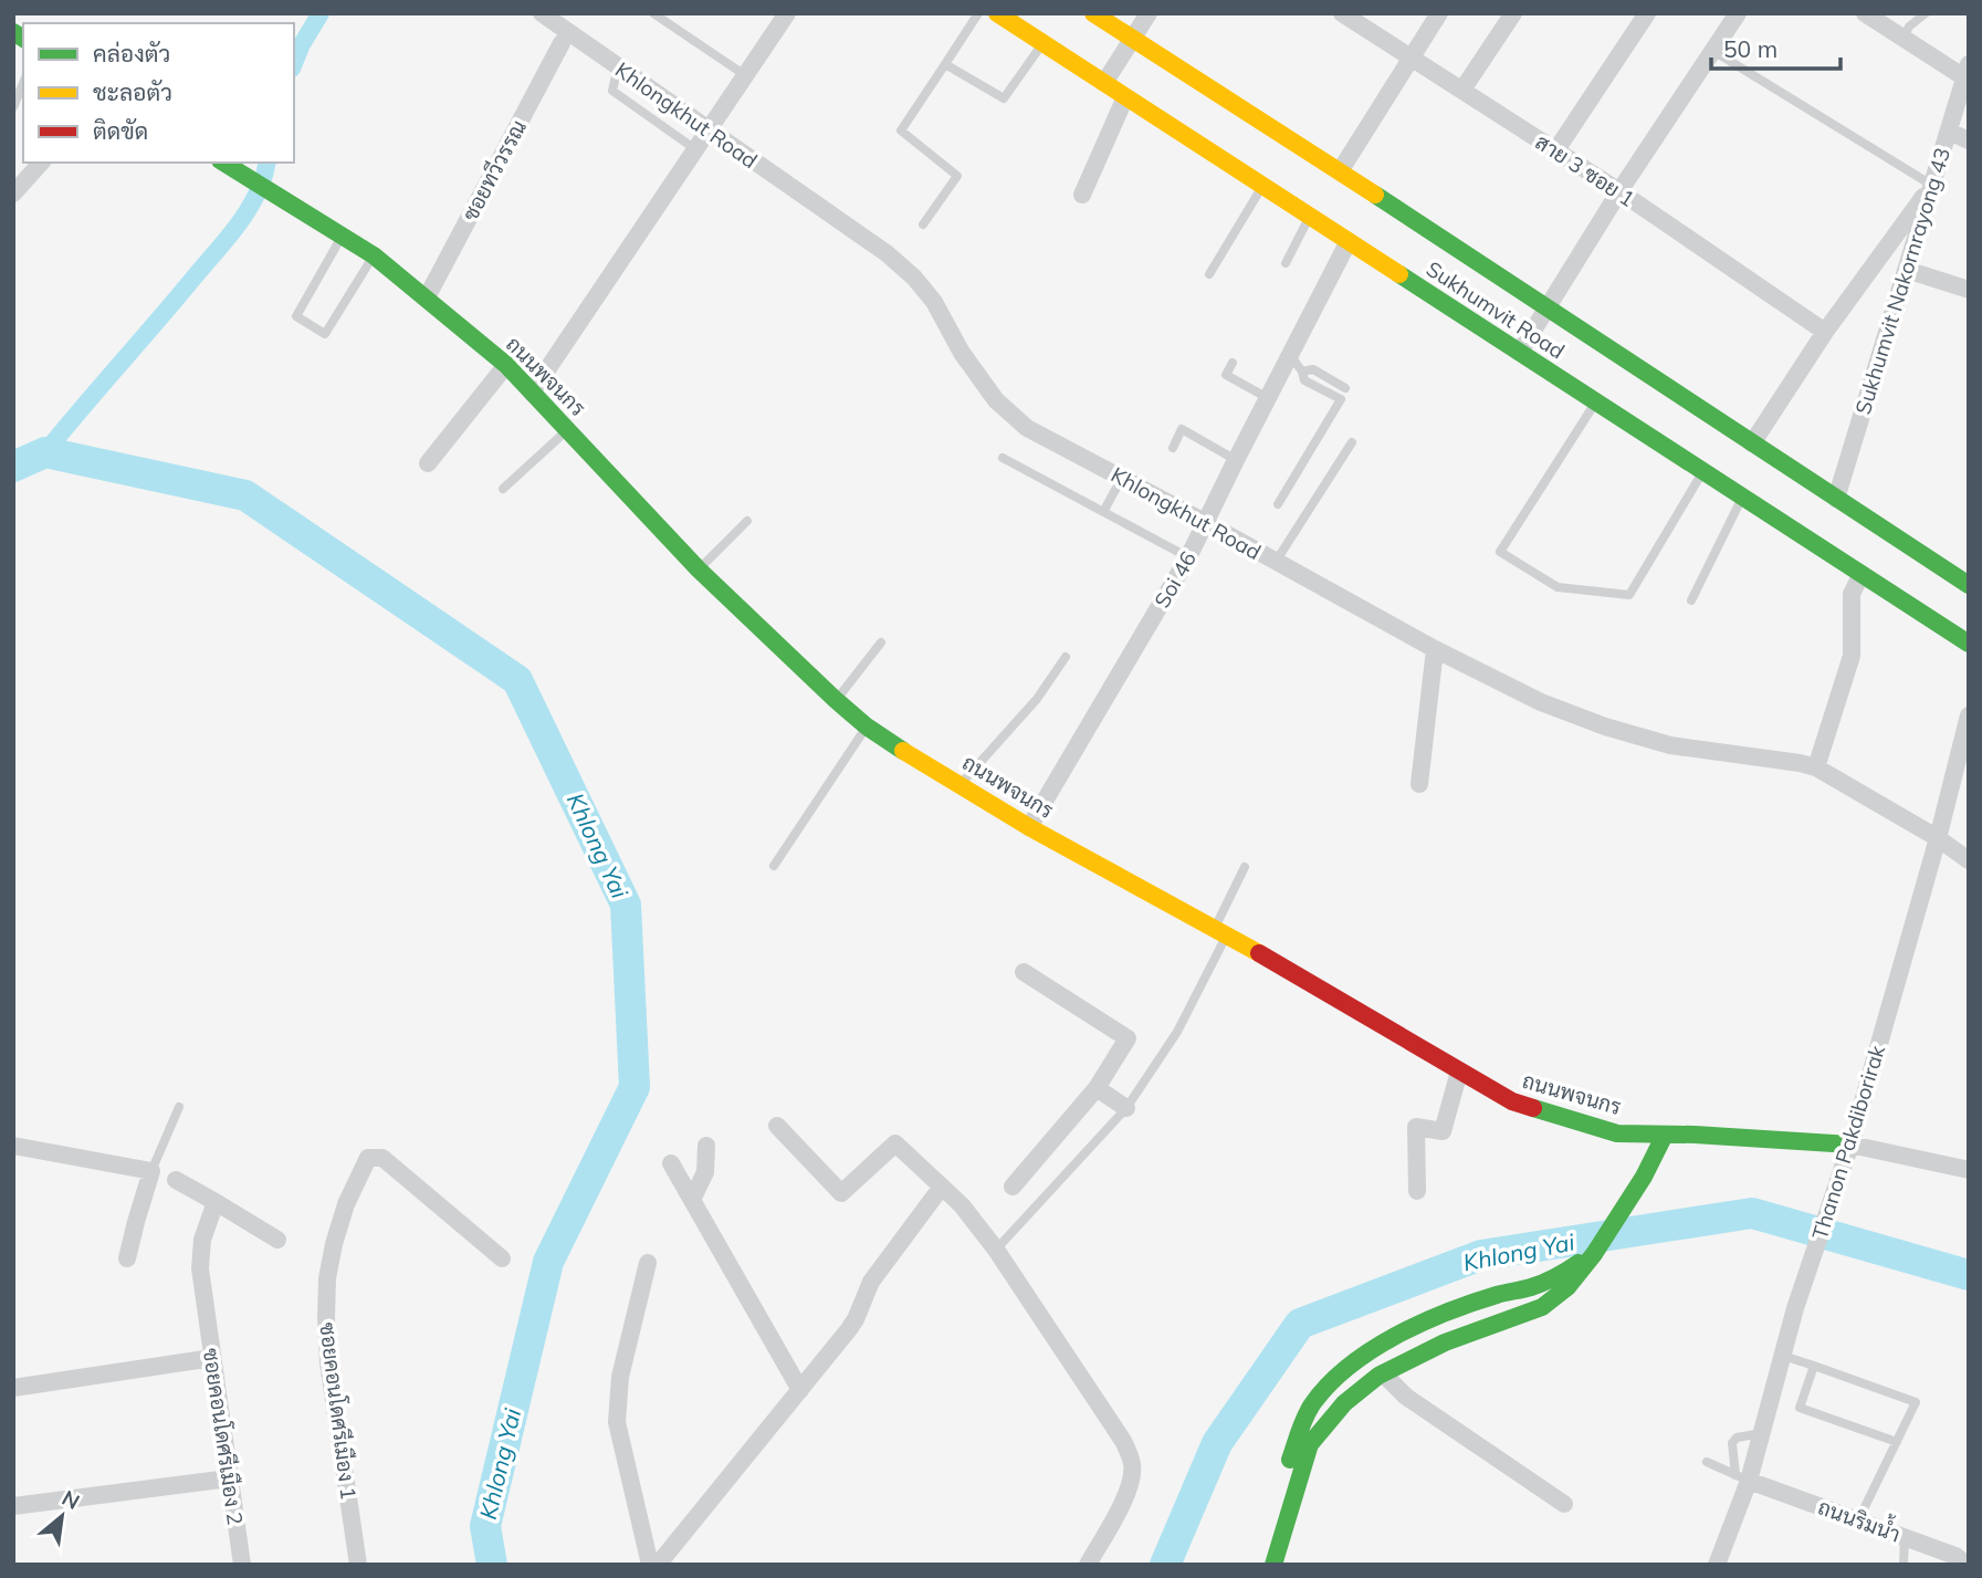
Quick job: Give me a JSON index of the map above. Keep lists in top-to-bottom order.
{
  "streets": {
    "street": [
      "Khlongkhut Road",
      "ซอยทวีวรรณ",
      "สาย 3 ซอย 1",
      "Sukhumvit Nakornrayong 43",
      "Sukhumvit Road",
      "ถนนพจนกร",
      "Soi 46",
      "Thanon Pakdiborirak",
      "ซอยคอนโดศรีเมือง 1",
      "ซอยคอนโดศรีเมือง 2",
      "ถนนริมน้ำ"
    ]
  },
  "crossings": [
    ["Khlongkhut Road", "Soi 46"],
    ["Khlongkhut Road", "Thanon Pakdiborirak"],
    ["ซอยทวีวรรณ", "ถนนพจนกร"],
    ["Sukhumvit Nakornrayong 43", "Sukhumvit Road"],
    ["Sukhumvit Road", "Soi 46"],
    ["ถนนพจนกร", "Soi 46"],
    ["ถนนพจนกร", "Thanon Pakdiborirak"],
    ["Thanon Pakdiborirak", "ถนนริมน้ำ"]
  ],
  "water": ["Khlong Yai"],
  "legend": ["คล่องตัว", "ชะลอตัว", "ติดขัด"],
  "scale_bar": "50 m",
  "north": "top right"
}
